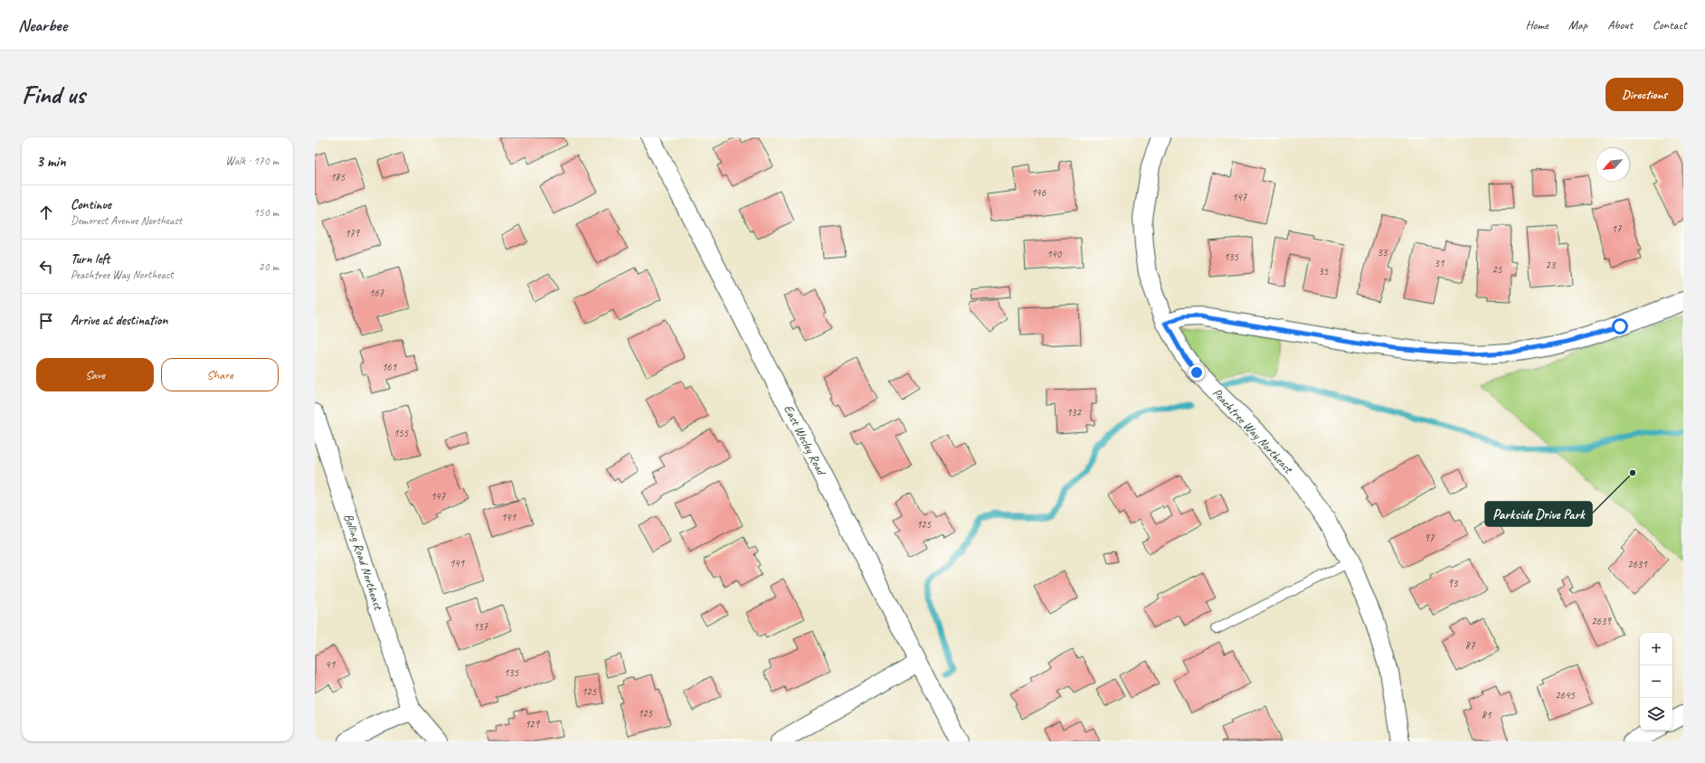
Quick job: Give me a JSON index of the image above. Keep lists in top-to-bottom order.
{
  "streets": {
    "street": ["Peachtree Way Northeast", "East Wesley Road", "Bolling Road Northeast"]
  },
  "places": ["Parkside Drive Park"],
  "house_numbers": [
    "185",
    "146",
    "147",
    "17",
    "179",
    "33",
    "140",
    "135",
    "31",
    "23",
    "25",
    "35",
    "167",
    "161",
    "132",
    "155",
    "147",
    "141",
    "125",
    "97",
    "141",
    "2631",
    "93",
    "2639",
    "137",
    "87",
    "41",
    "135",
    "125",
    "2645",
    "125",
    "81",
    "129"
  ],
  "north": "bottom left",
  "page": {
    "header": "Nearbee",
    "nav": [
      "Home",
      "Map",
      "About",
      "Contact"
    ],
    "buttons": [
      "Directions",
      ["Save", "Share"]
    ],
    "title": "Find us",
    "heading": ["3 min", "Walk · 170 m"],
    "list": [
      ["Continue", "Demorest Avenue Northeast", "150 m"],
      ["Turn left", "Peachtree Way Northeast", "20 m"],
      "Arrive at destination"
    ],
    "map_buttons": ["+", "−"]
  }
}
